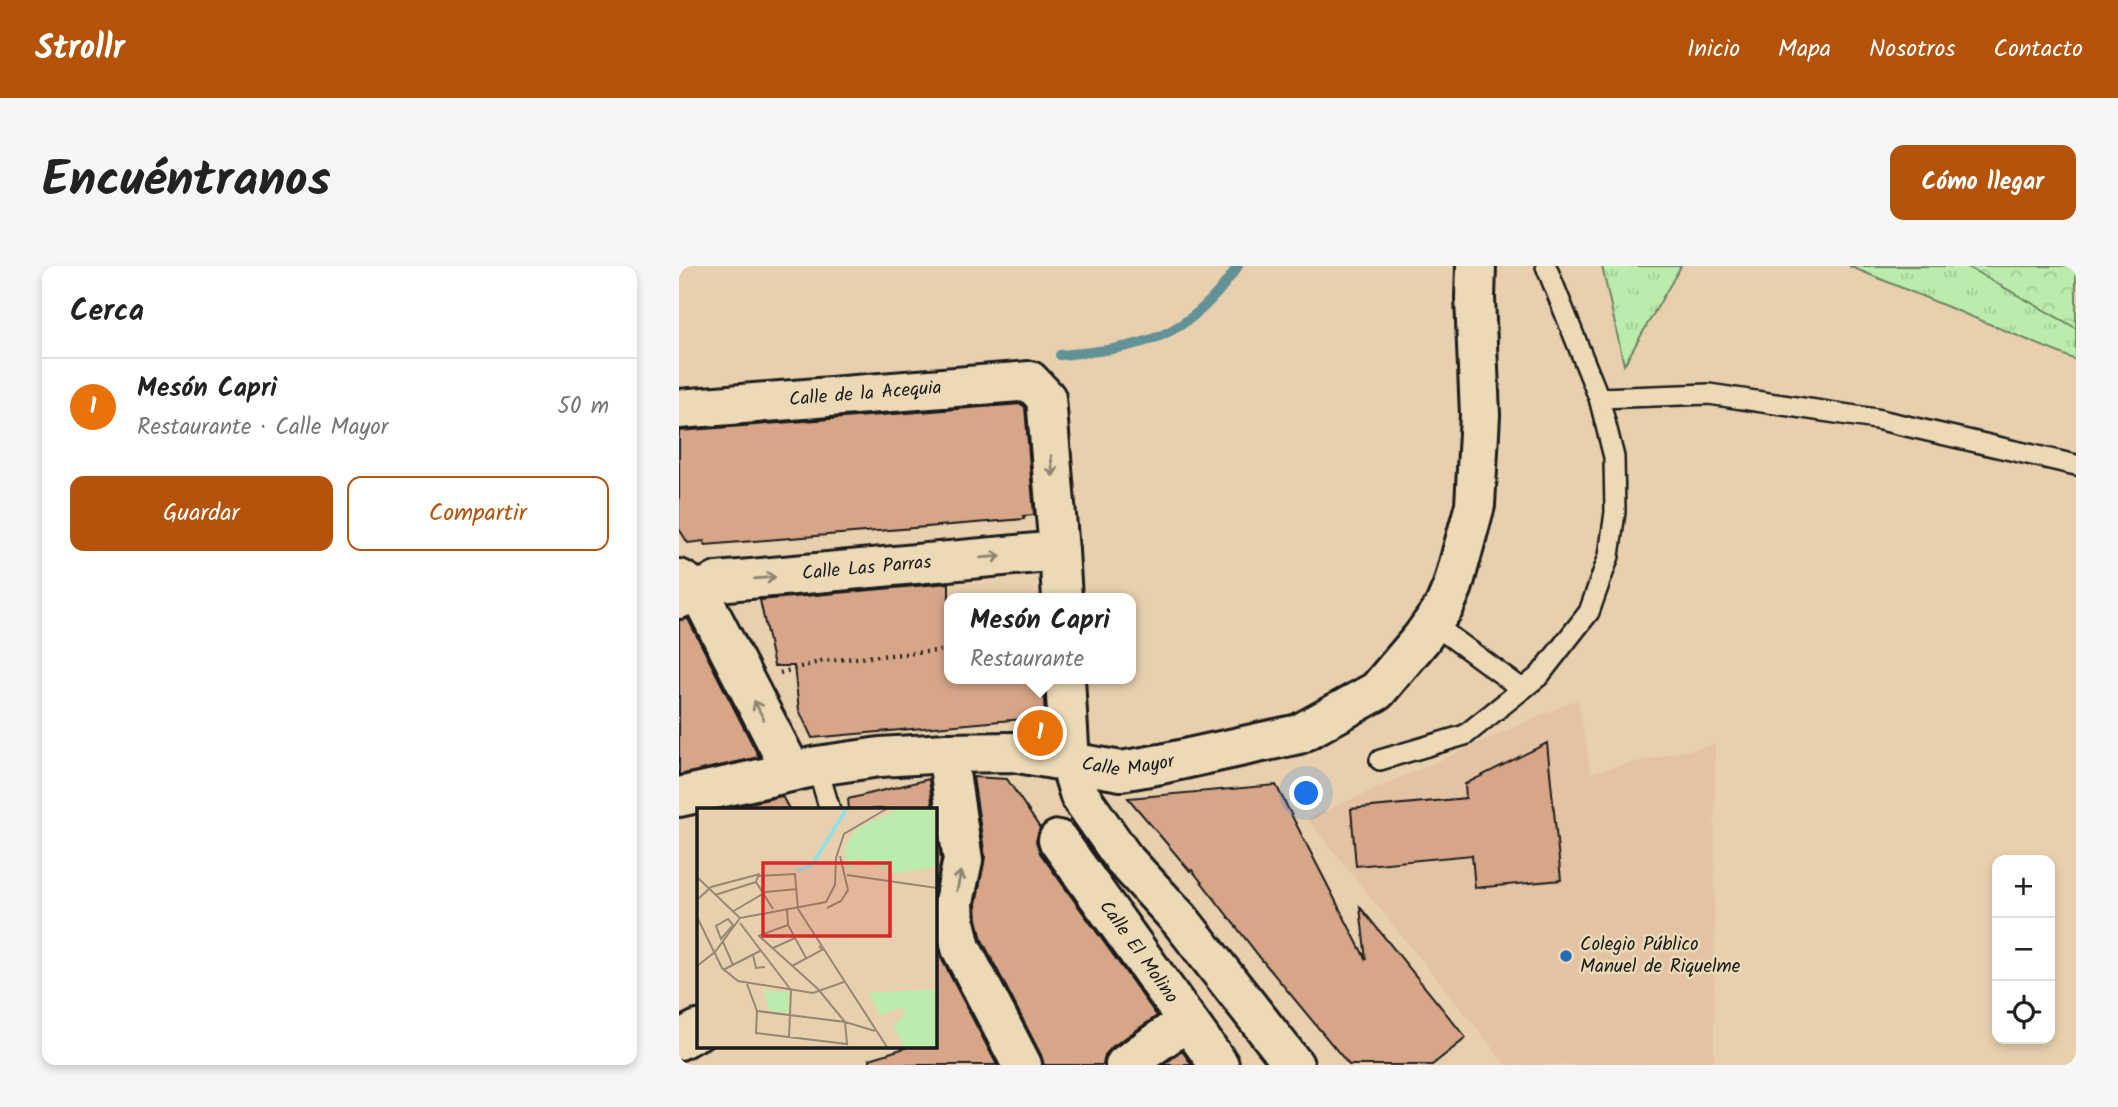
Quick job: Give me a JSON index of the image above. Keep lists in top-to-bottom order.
{
  "streets": {
    "street": [
      "Calle de la Acequia",
      "Calle Las Parras",
      "Calle Mayor",
      "Calle El Molino"
    ]
  },
  "crossings": [
    ["Calle de la Acequia", "Calle Las Parras"]
  ],
  "places": ["Colegio Público Manuel de Riquelme"],
  "page": {
    "header": "Strollr",
    "nav": [
      "Inicio",
      "Mapa",
      "Nosotros",
      "Contacto"
    ],
    "title": "Encuéntranos",
    "buttons": [
      "Cómo llegar",
      ["Guardar", "Compartir"]
    ],
    "heading": "Cerca",
    "list": [
      {
        "mark": "1",
        "name": "Mesón Capri",
        "note": "Restaurante · Calle Mayor",
        "value": "50 m"
      }
    ],
    "popup": ["Mesón Capri", "Restaurante"],
    "pins": "1",
    "map_buttons": ["+", "−"]
  }
}
